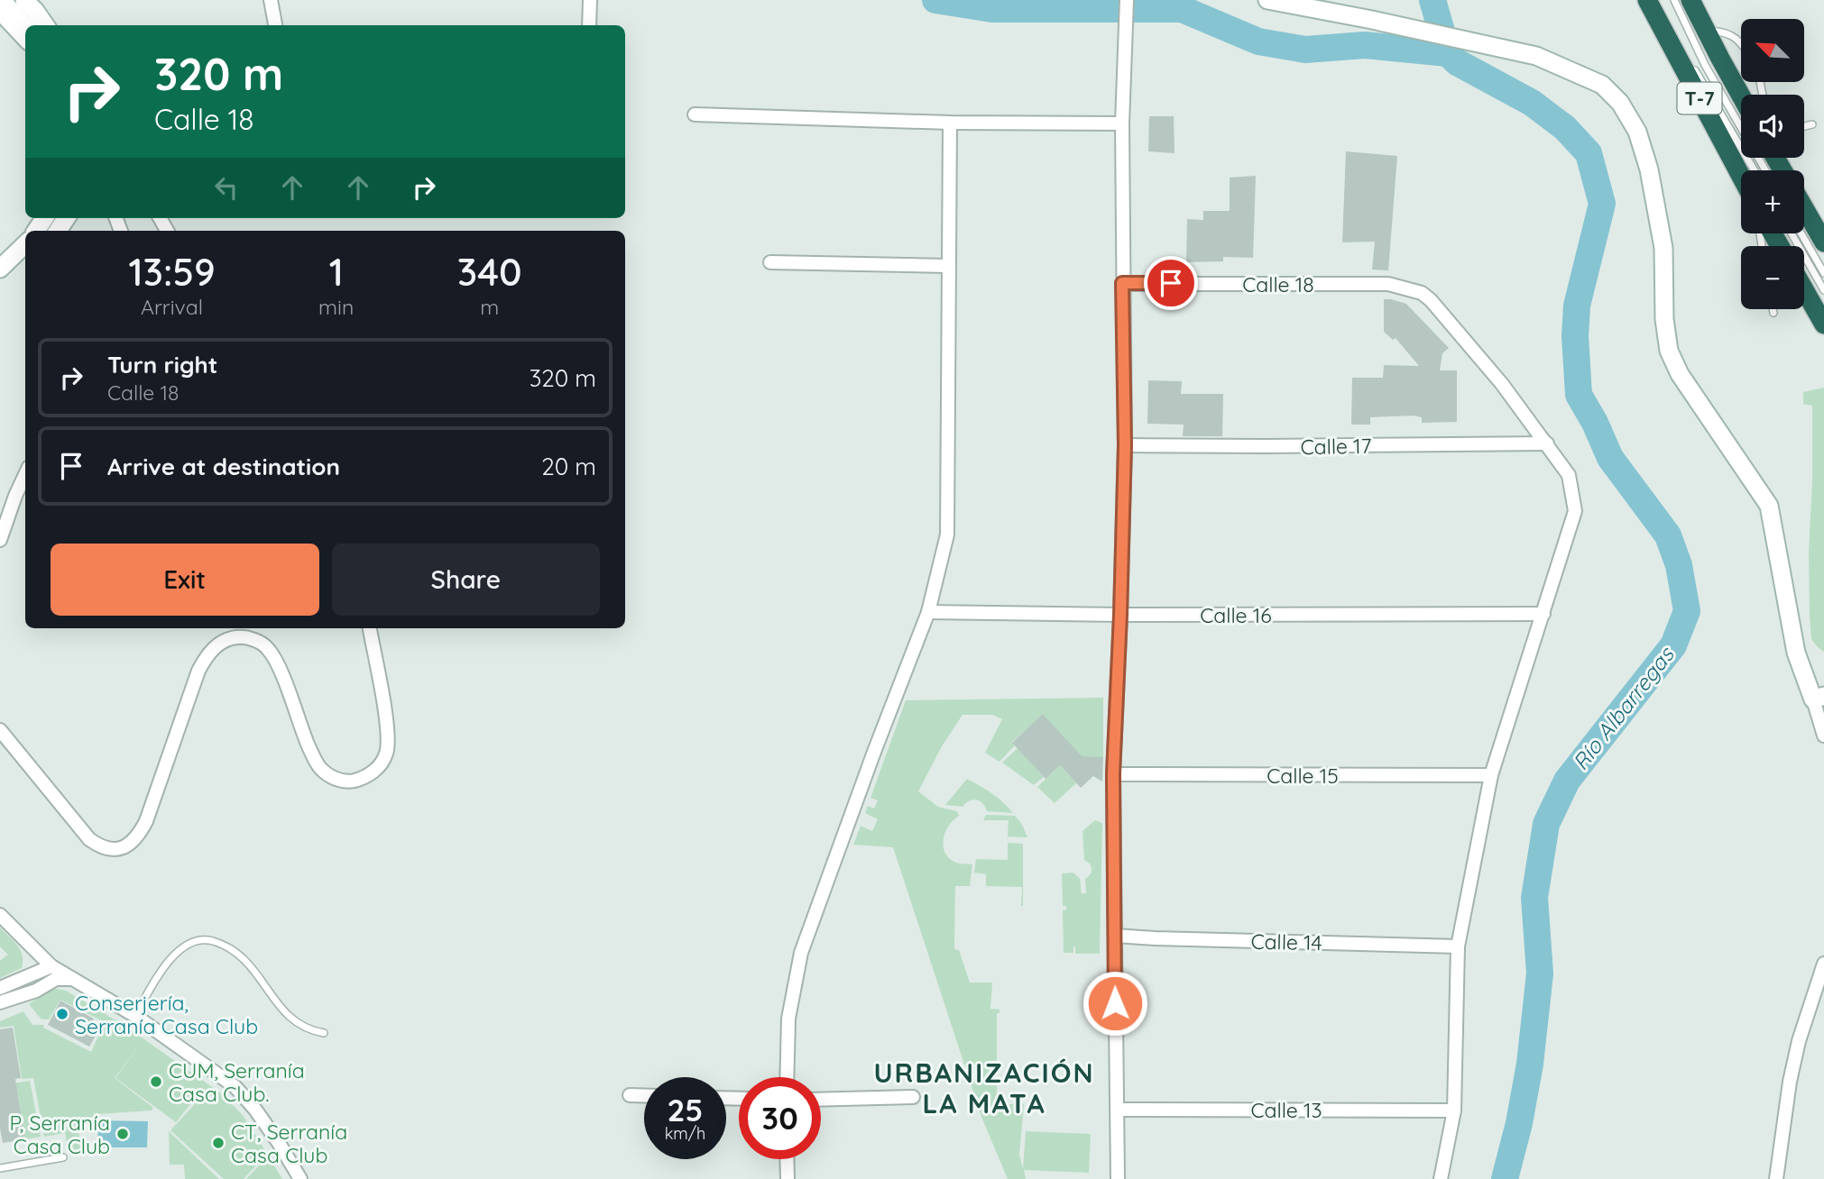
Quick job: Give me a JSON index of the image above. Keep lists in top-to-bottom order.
{
  "streets": {
    "highway": ["T-7"],
    "street": [
      "Calle 18",
      "Calle 17",
      "Calle 16",
      "Calle 15",
      "Calle 14",
      "Calle 13"
    ]
  },
  "crossings": [
    ["Calle 18", "Calle 17"]
  ],
  "districts": ["URBANIZACIÓN LA MATA"],
  "water": ["Río Albarregas"],
  "places": [
    "Conserjería, Serranía Casa Club",
    "CUM, Serranía Casa Club.",
    "P, Serranía Casa Club",
    "CT, Serranía Casa Club"
  ],
  "north": "top left",
  "page": {
    "map_buttons": ["+", "−"],
    "turn": ["320 m", "Calle 18"],
    "eta": [
      "13:59",
      "Arrival",
      "1",
      "min",
      "340",
      "m"
    ],
    "list": [
      {
        "name": "Turn right",
        "note": "Calle 18",
        "value": "320 m"
      },
      {
        "name": "Arrive at destination",
        "value": "20 m"
      }
    ],
    "buttons": ["Exit", "Share"],
    "speed": "25 km/h",
    "limit": "30"
  }
}
